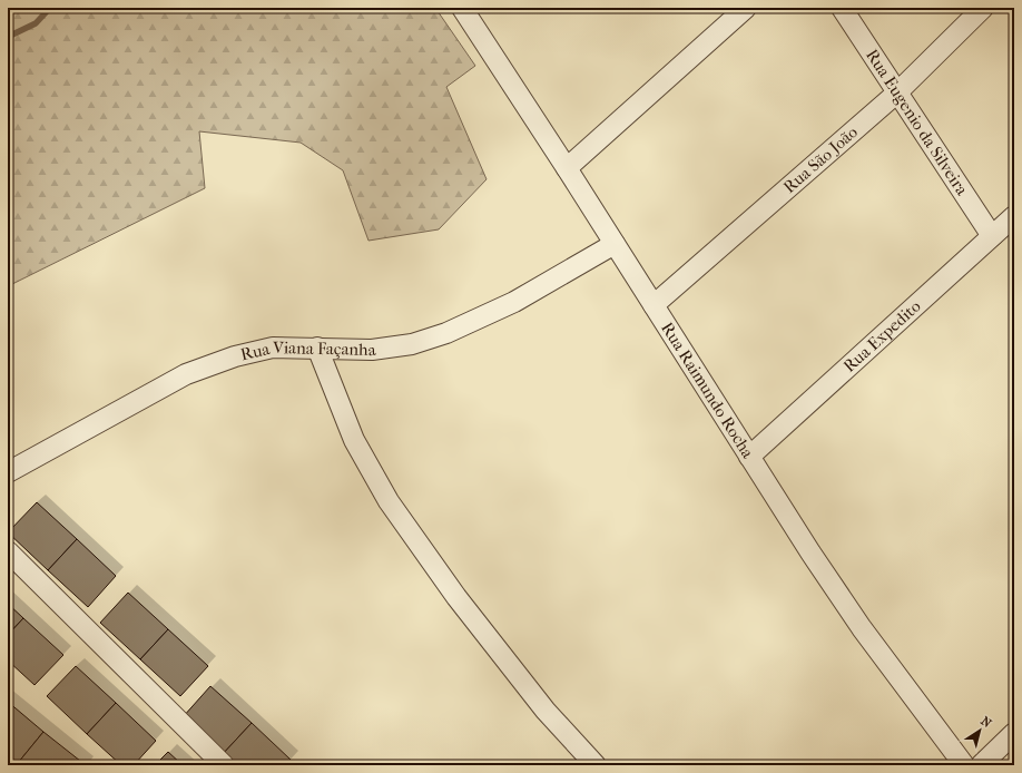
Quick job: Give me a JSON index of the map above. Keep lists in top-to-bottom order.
{
  "streets": {
    "street": [
      "Rua Eugenio da Silveira",
      "Rua São João",
      "Rua Expedito",
      "Rua Viana Façanha",
      "Rua Raimundo Rocha"
    ]
  },
  "crossings": [
    ["Rua Eugenio da Silveira", "Rua São João"],
    ["Rua Eugenio da Silveira", "Rua Expedito"],
    ["Rua São João", "Rua Raimundo Rocha"],
    ["Rua Expedito", "Rua Raimundo Rocha"],
    ["Rua Viana Façanha", "Rua Raimundo Rocha"]
  ],
  "north": "top right"
}
